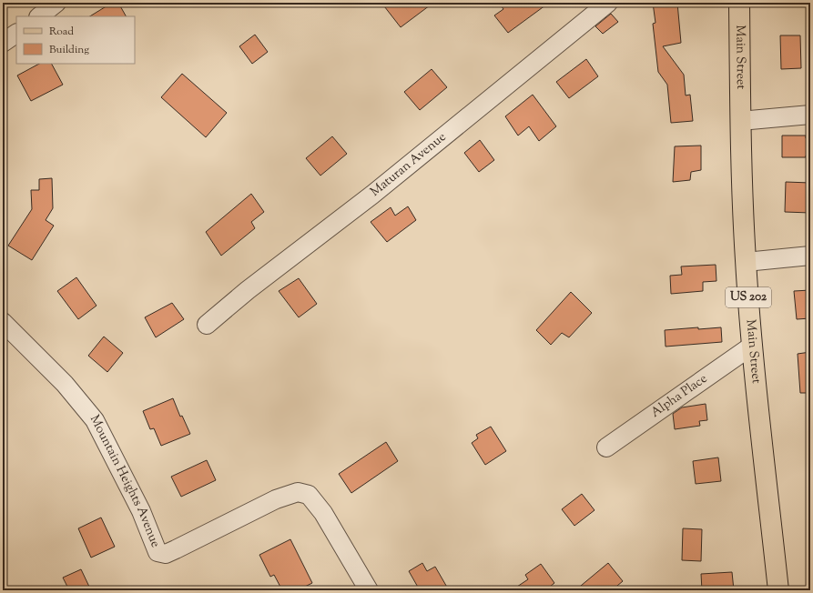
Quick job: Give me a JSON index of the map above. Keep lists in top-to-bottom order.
{
  "streets": {
    "main road": ["Main Street", "US 202"],
    "street": ["Maturan Avenue", "Alpha Place", "Mountain Heights Avenue"]
  },
  "crossings": [
    ["Main Street", "Alpha Place"]
  ],
  "legend": ["Road", "Building"]
}
